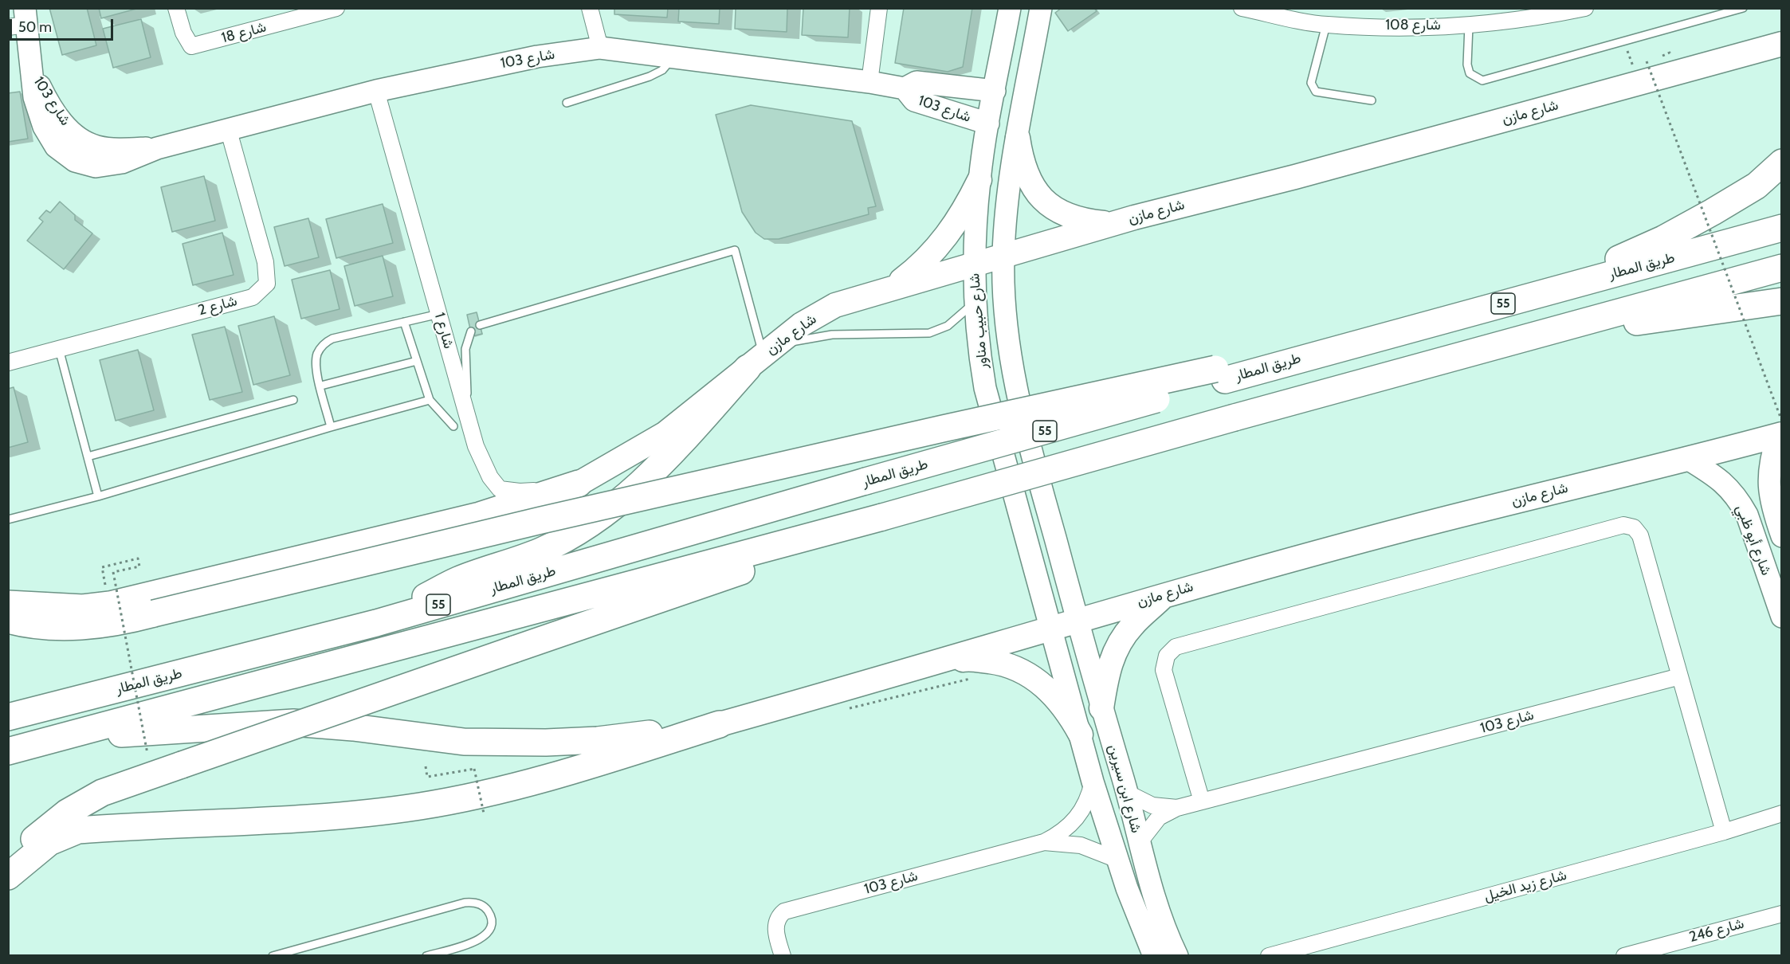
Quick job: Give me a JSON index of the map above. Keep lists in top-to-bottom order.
{
  "streets": {
    "highway": ["طريق المطار", "55"],
    "main road": ["شارع مازن"],
    "street": [
      "شارع 108",
      "شارع 18",
      "شارع 103",
      "شارع 2",
      "شارع حبيب مناور",
      "شارع 1",
      "شارع أبو ظبي",
      "شارع ابن سيرين",
      "شارع زيد الخيل",
      "شارع 246"
    ]
  },
  "crossings": [
    ["شارع 103", "شارع 2"],
    ["شارع 103", "شارع حبيب مناور"],
    ["شارع 103", "شارع 1"],
    ["شارع 103", "شارع ابن سيرين"],
    ["شارع مازن", "شارع حبيب مناور"],
    ["شارع مازن", "شارع 1"],
    ["شارع مازن", "شارع أبو ظبي"],
    ["شارع مازن", "شارع ابن سيرين"],
    ["شارع حبيب مناور", "شارع ابن سيرين"]
  ],
  "scale_bar": "50 m"
}
